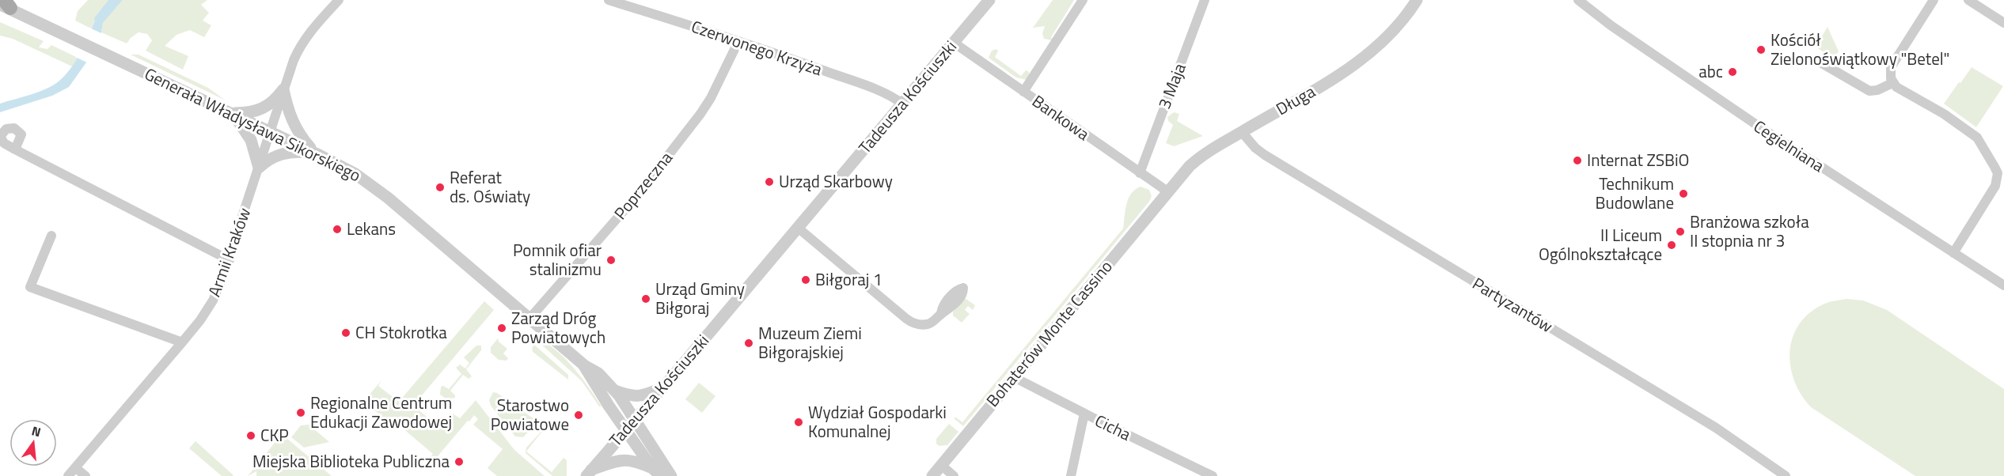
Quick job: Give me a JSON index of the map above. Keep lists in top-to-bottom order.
{
  "streets": {
    "street": [
      "Czerwonego Krzyża",
      "3 Maja",
      "Tadeusza Kościuszki",
      "Długa",
      "Bankowa",
      "Generała Władysława Sikorskiego",
      "Cegielniana",
      "Poprzeczna",
      "Armii Kraków",
      "Partyzantów",
      "Bohaterów Monte Cassino",
      "Cicha"
    ]
  },
  "crossings": [
    ["Czerwonego Krzyża", "Tadeusza Kościuszki"],
    ["Czerwonego Krzyża", "Poprzeczna"],
    ["3 Maja", "Bankowa"],
    ["Tadeusza Kościuszki", "Bankowa"],
    ["Tadeusza Kościuszki", "Generała Władysława Sikorskiego"],
    ["Długa", "Bankowa"],
    ["Długa", "Partyzantów"],
    ["Długa", "Bohaterów Monte Cassino"],
    ["Bankowa", "Bohaterów Monte Cassino"],
    ["Generała Władysława Sikorskiego", "Poprzeczna"],
    ["Generała Władysława Sikorskiego", "Armii Kraków"],
    ["Bohaterów Monte Cassino", "Cicha"]
  ],
  "places": [
    "Kościół Zielonoświątkowy \"Betel\"",
    "abc",
    "Internat ZSBiO",
    "Urząd Skarbowy",
    "Referat ds. Oświaty",
    "Technikum Budowlane",
    "Lekans",
    "Branżowa szkoła II stopnia nr 3",
    "II Liceum Ogólnokształcące",
    "Pomnik ofiar stalinizmu",
    "Biłgoraj 1",
    "Urząd Gminy Biłgoraj",
    "Zarząd Dróg Powiatowych",
    "CH Stokrotka",
    "Muzeum Ziemi Biłgorajskiej",
    "Regionalne Centrum Edukacji Zawodowej",
    "Starostwo Powiatowe",
    "Wydział Gospodarki Komunalnej",
    "CKP",
    "Miejska Biblioteka Publiczna"
  ],
  "north": "top"
}
